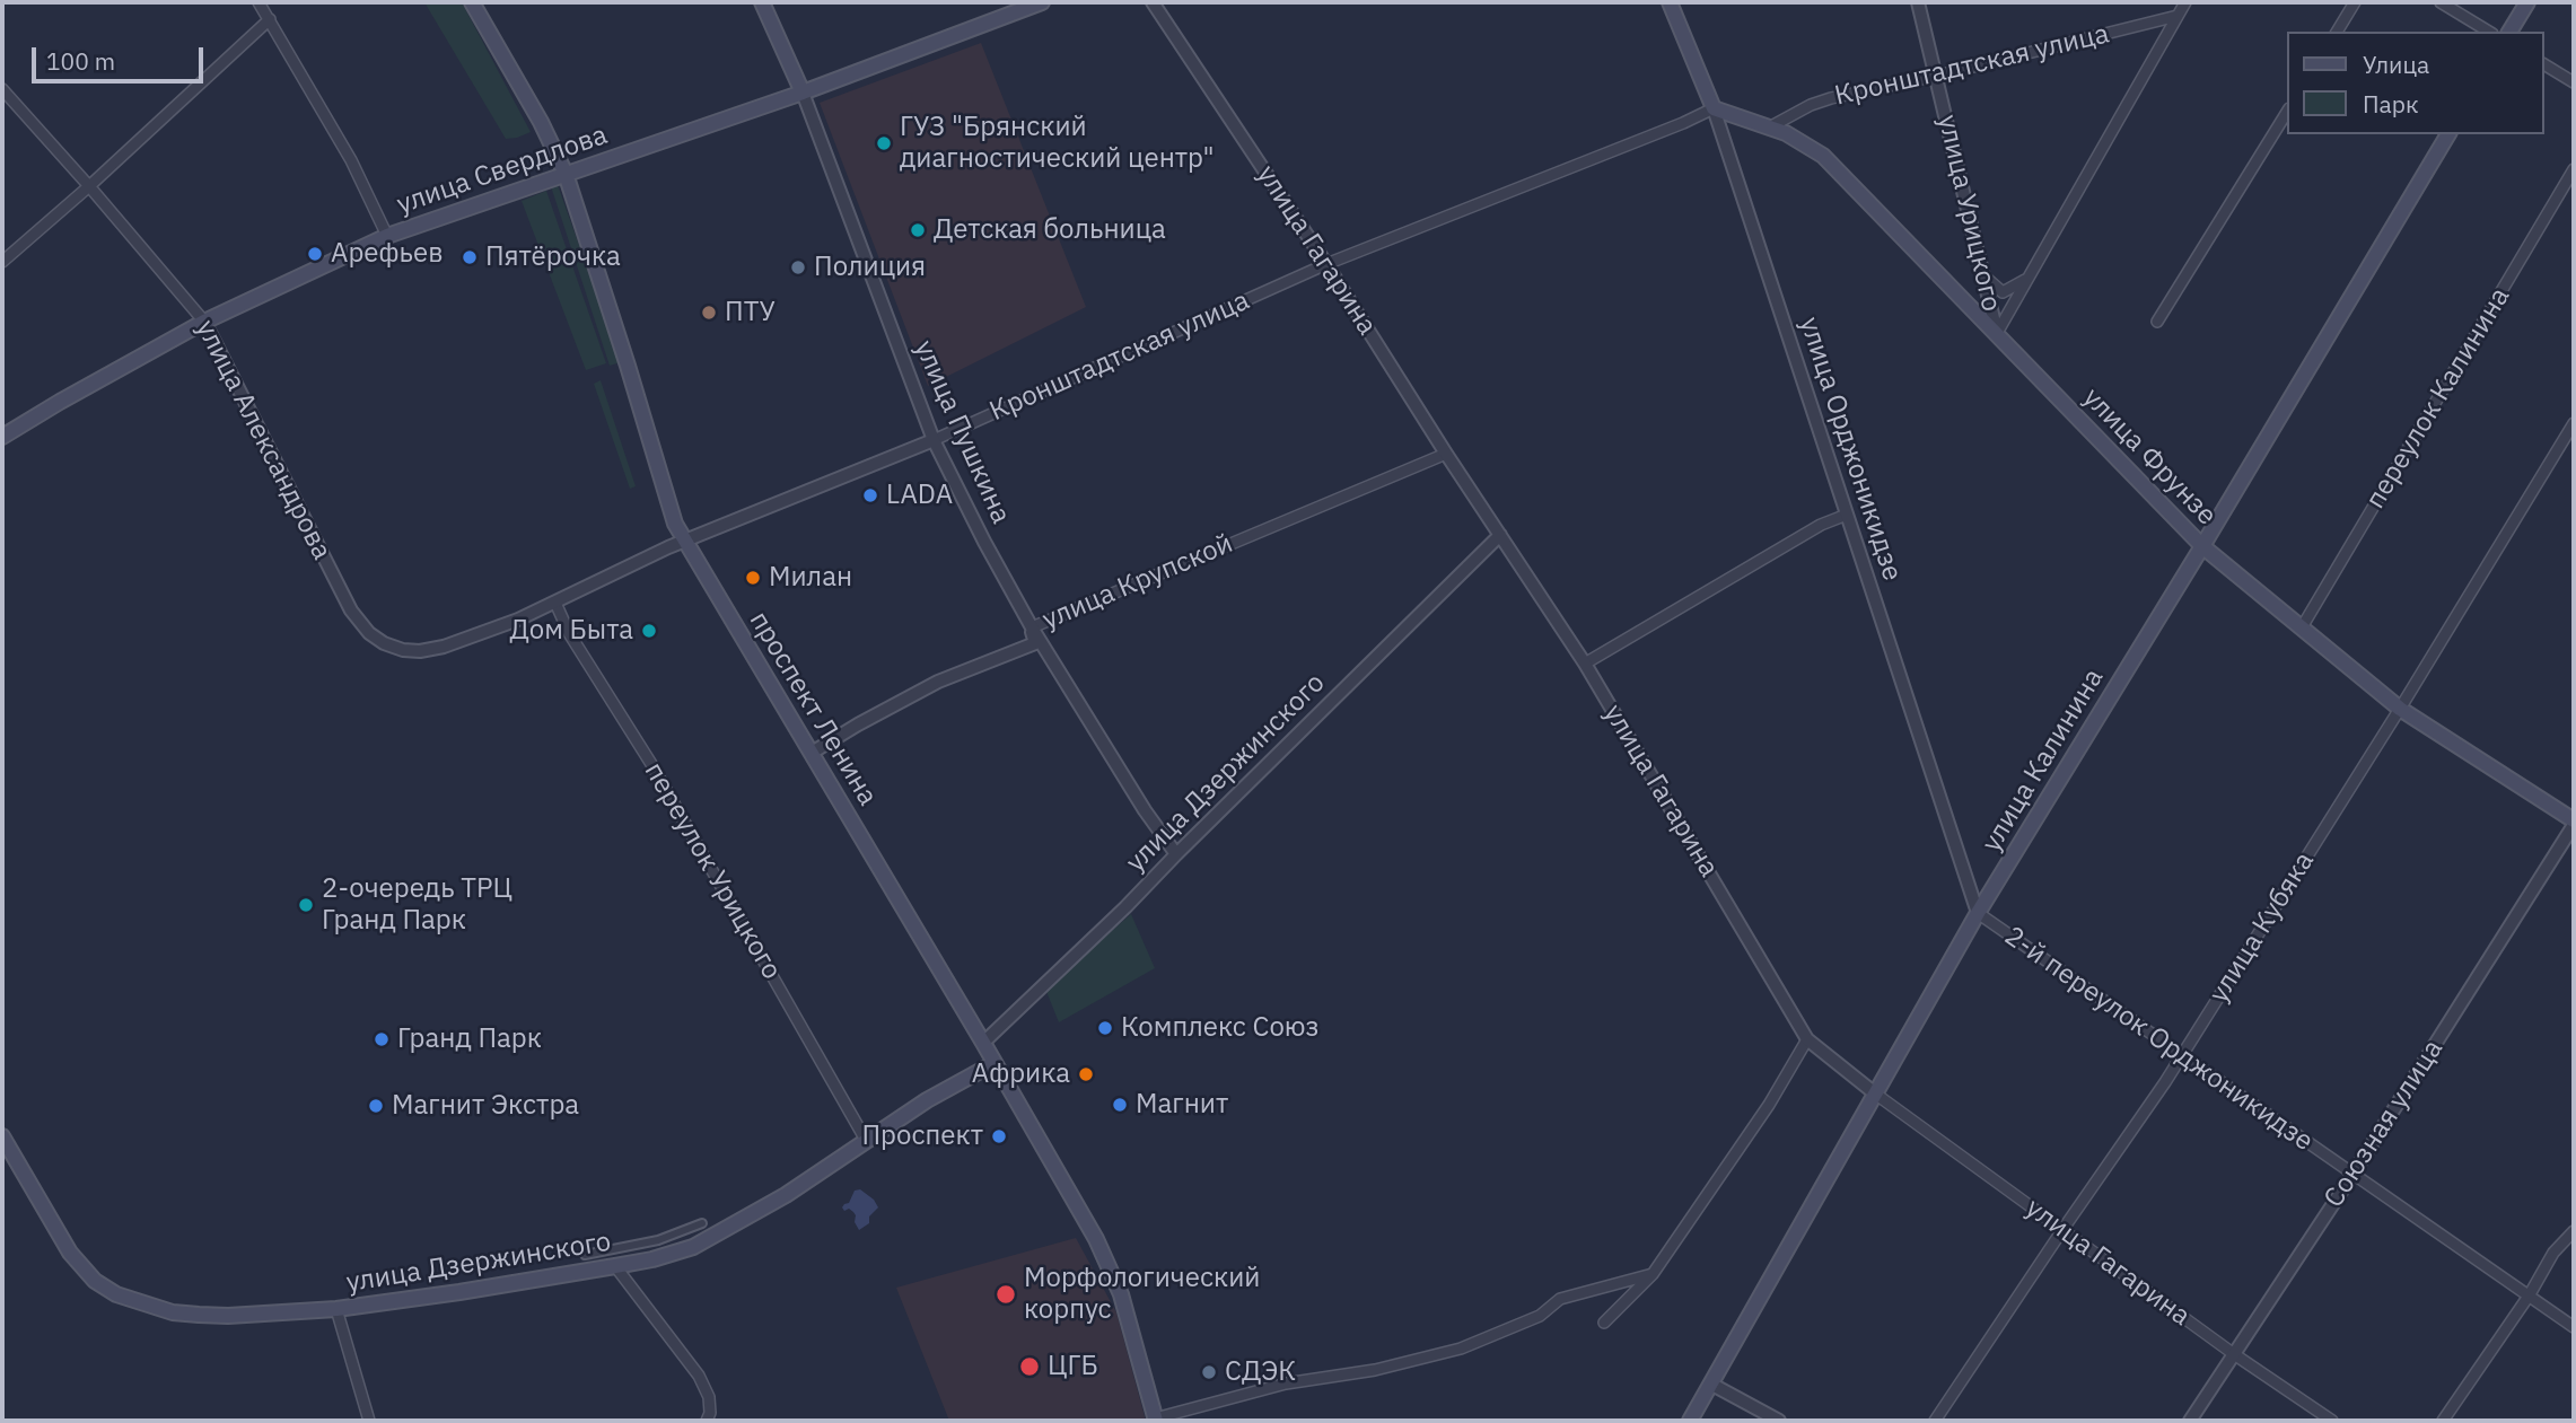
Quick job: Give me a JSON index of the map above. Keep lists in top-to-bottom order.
{
  "streets": {
    "main road": [
      "улица Свердлова",
      "улица Пушкина",
      "улица Орджоникидзе",
      "улица Фрунзе",
      "проспект Ленина",
      "улица Калинина",
      "улица Дзержинского"
    ],
    "street": [
      "Кронштадтская улица",
      "улица Урицкого",
      "улица Гагарина",
      "переулок Калинина",
      "улица Александрова",
      "улица Крупской",
      "переулок Урицкого",
      "улица Кубяка",
      "2-й переулок Орджоникидзе",
      "Союзная улица"
    ]
  },
  "crossings": [
    ["Кронштадтская улица", "улица Урицкого"],
    ["Кронштадтская улица", "улица Гагарина"],
    ["Кронштадтская улица", "улица Пушкина"],
    ["Кронштадтская улица", "улица Александрова"],
    ["Кронштадтская улица", "улица Орджоникидзе"],
    ["Кронштадтская улица", "улица Фрунзе"],
    ["Кронштадтская улица", "проспект Ленина"],
    ["Кронштадтская улица", "переулок Урицкого"],
    ["улица Свердлова", "улица Пушкина"],
    ["улица Свердлова", "улица Александрова"],
    ["улица Свердлова", "проспект Ленина"],
    ["улица Урицкого", "улица Фрунзе"],
    ["улица Гагарина", "улица Крупской"],
    ["улица Гагарина", "улица Калинина"],
    ["улица Гагарина", "улица Дзержинского"],
    ["улица Гагарина", "улица Кубяка"],
    ["улица Гагарина", "Союзная улица"],
    ["переулок Калинина", "улица Фрунзе"],
    ["улица Пушкина", "улица Крупской"],
    ["улица Пушкина", "улица Дзержинского"],
    ["улица Орджоникидзе", "улица Фрунзе"],
    ["улица Орджоникидзе", "улица Калинина"],
    ["улица Орджоникидзе", "2-й переулок Орджоникидзе"],
    ["улица Фрунзе", "улица Калинина"],
    ["улица Фрунзе", "улица Кубяка"],
    ["улица Фрунзе", "Союзная улица"],
    ["улица Крупской", "проспект Ленина"],
    ["проспект Ленина", "улица Дзержинского"],
    ["улица Калинина", "2-й переулок Орджоникидзе"],
    ["улица Дзержинского", "переулок Урицкого"],
    ["улица Кубяка", "2-й переулок Орджоникидзе"],
    ["2-й переулок Орджоникидзе", "Союзная улица"]
  ],
  "places": [
    "ГУЗ \"Брянский диагностический центр\"",
    "Детская больница",
    "Арефьев",
    "Пятёрочка",
    "Полиция",
    "ПТУ",
    "LADA",
    "Милан",
    "Дом Быта",
    "2-очередь ТРЦ Гранд Парк",
    "Комплекс Союз",
    "Гранд Парк",
    "Африка",
    "Магнит",
    "Магнит Экстра",
    "Проспект",
    "Морфологический корпус",
    "ЦГБ",
    "СДЭК"
  ],
  "legend": ["Улица", "Парк"],
  "scale_bar": "100 m"
}
